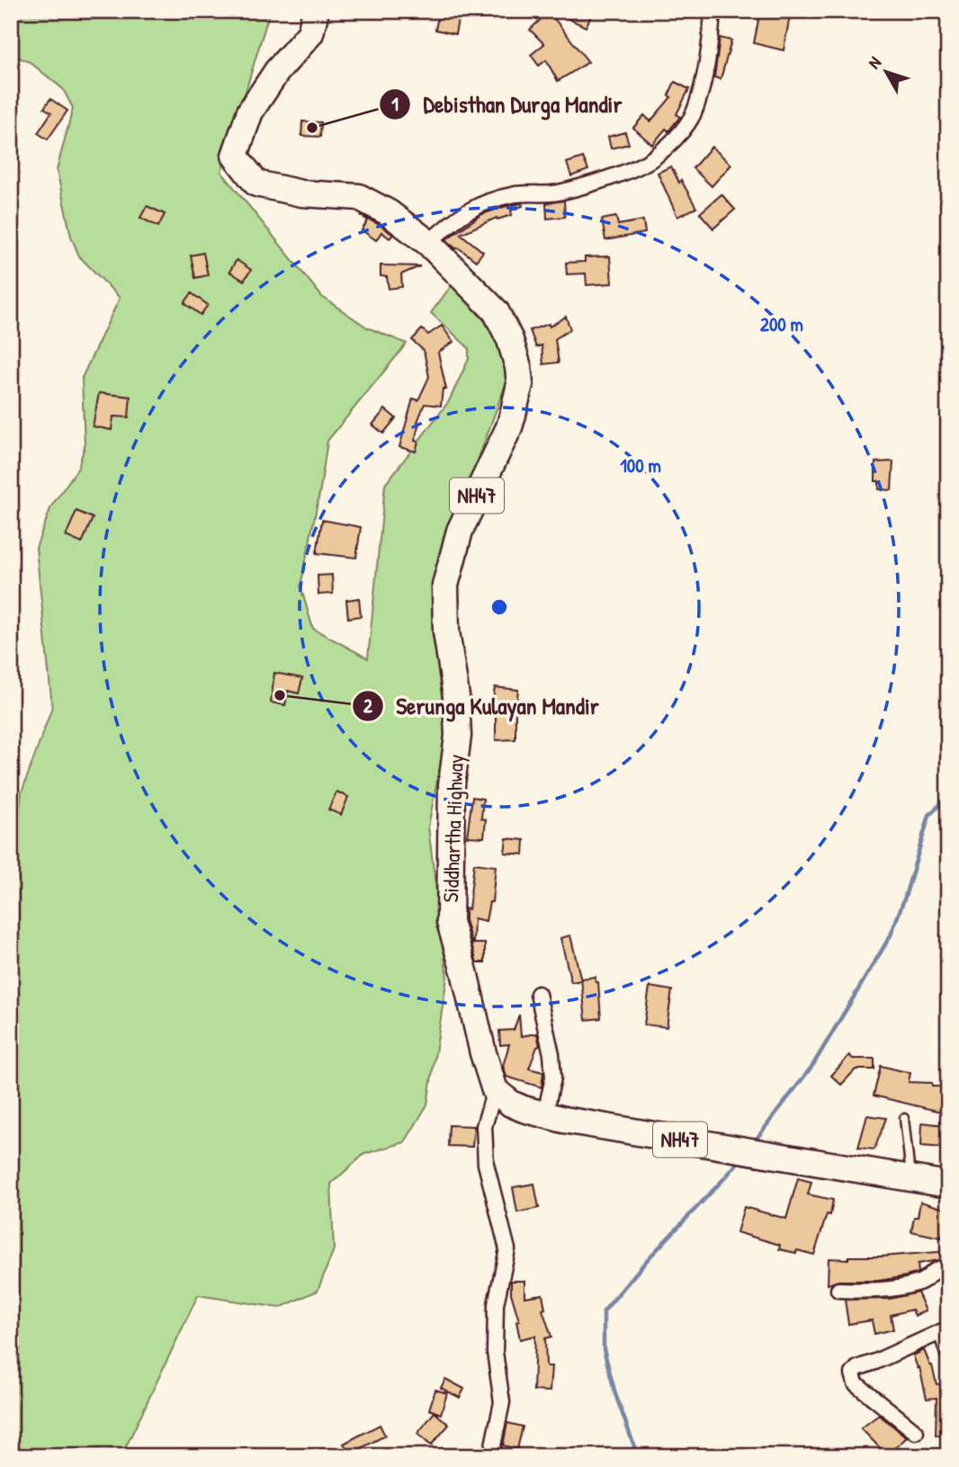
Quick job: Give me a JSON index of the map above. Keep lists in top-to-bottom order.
{
  "streets": {
    "highway": ["NH47", "Siddhartha Highway"]
  },
  "crossings": [
    ["NH47", "Siddhartha Highway"]
  ],
  "places": ["Debisthan Durga Mandir", "Serunga Kulayan Mandir"],
  "north": "top left",
  "rings": ["200 m", "100 m"]
}
